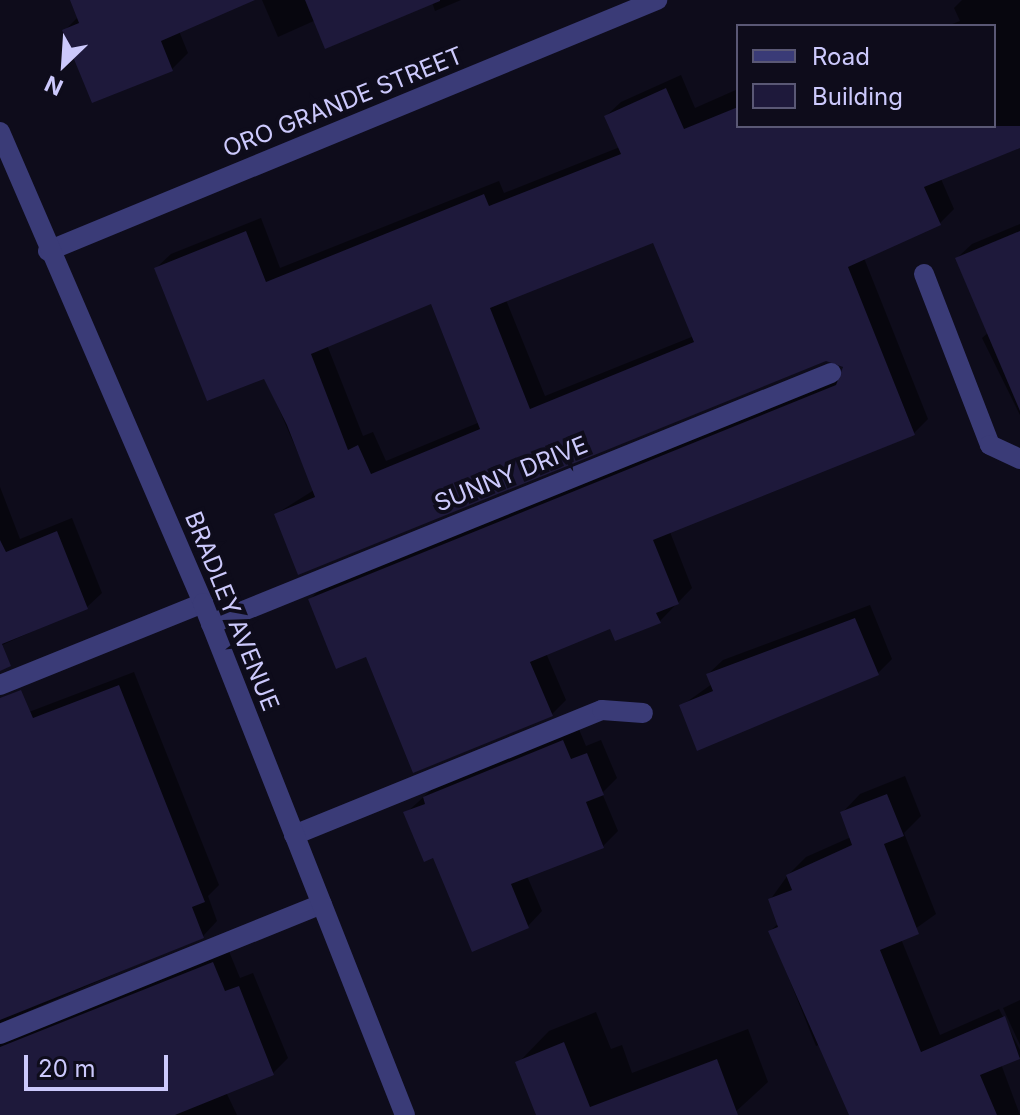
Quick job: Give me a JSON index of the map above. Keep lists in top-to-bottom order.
{
  "streets": {
    "street": ["ORO GRANDE STREET", "SUNNY DRIVE", "BRADLEY AVENUE"]
  },
  "crossings": [
    ["ORO GRANDE STREET", "BRADLEY AVENUE"],
    ["SUNNY DRIVE", "BRADLEY AVENUE"]
  ],
  "legend": ["Road", "Building"],
  "scale_bar": "20 m",
  "north": "bottom left"
}
